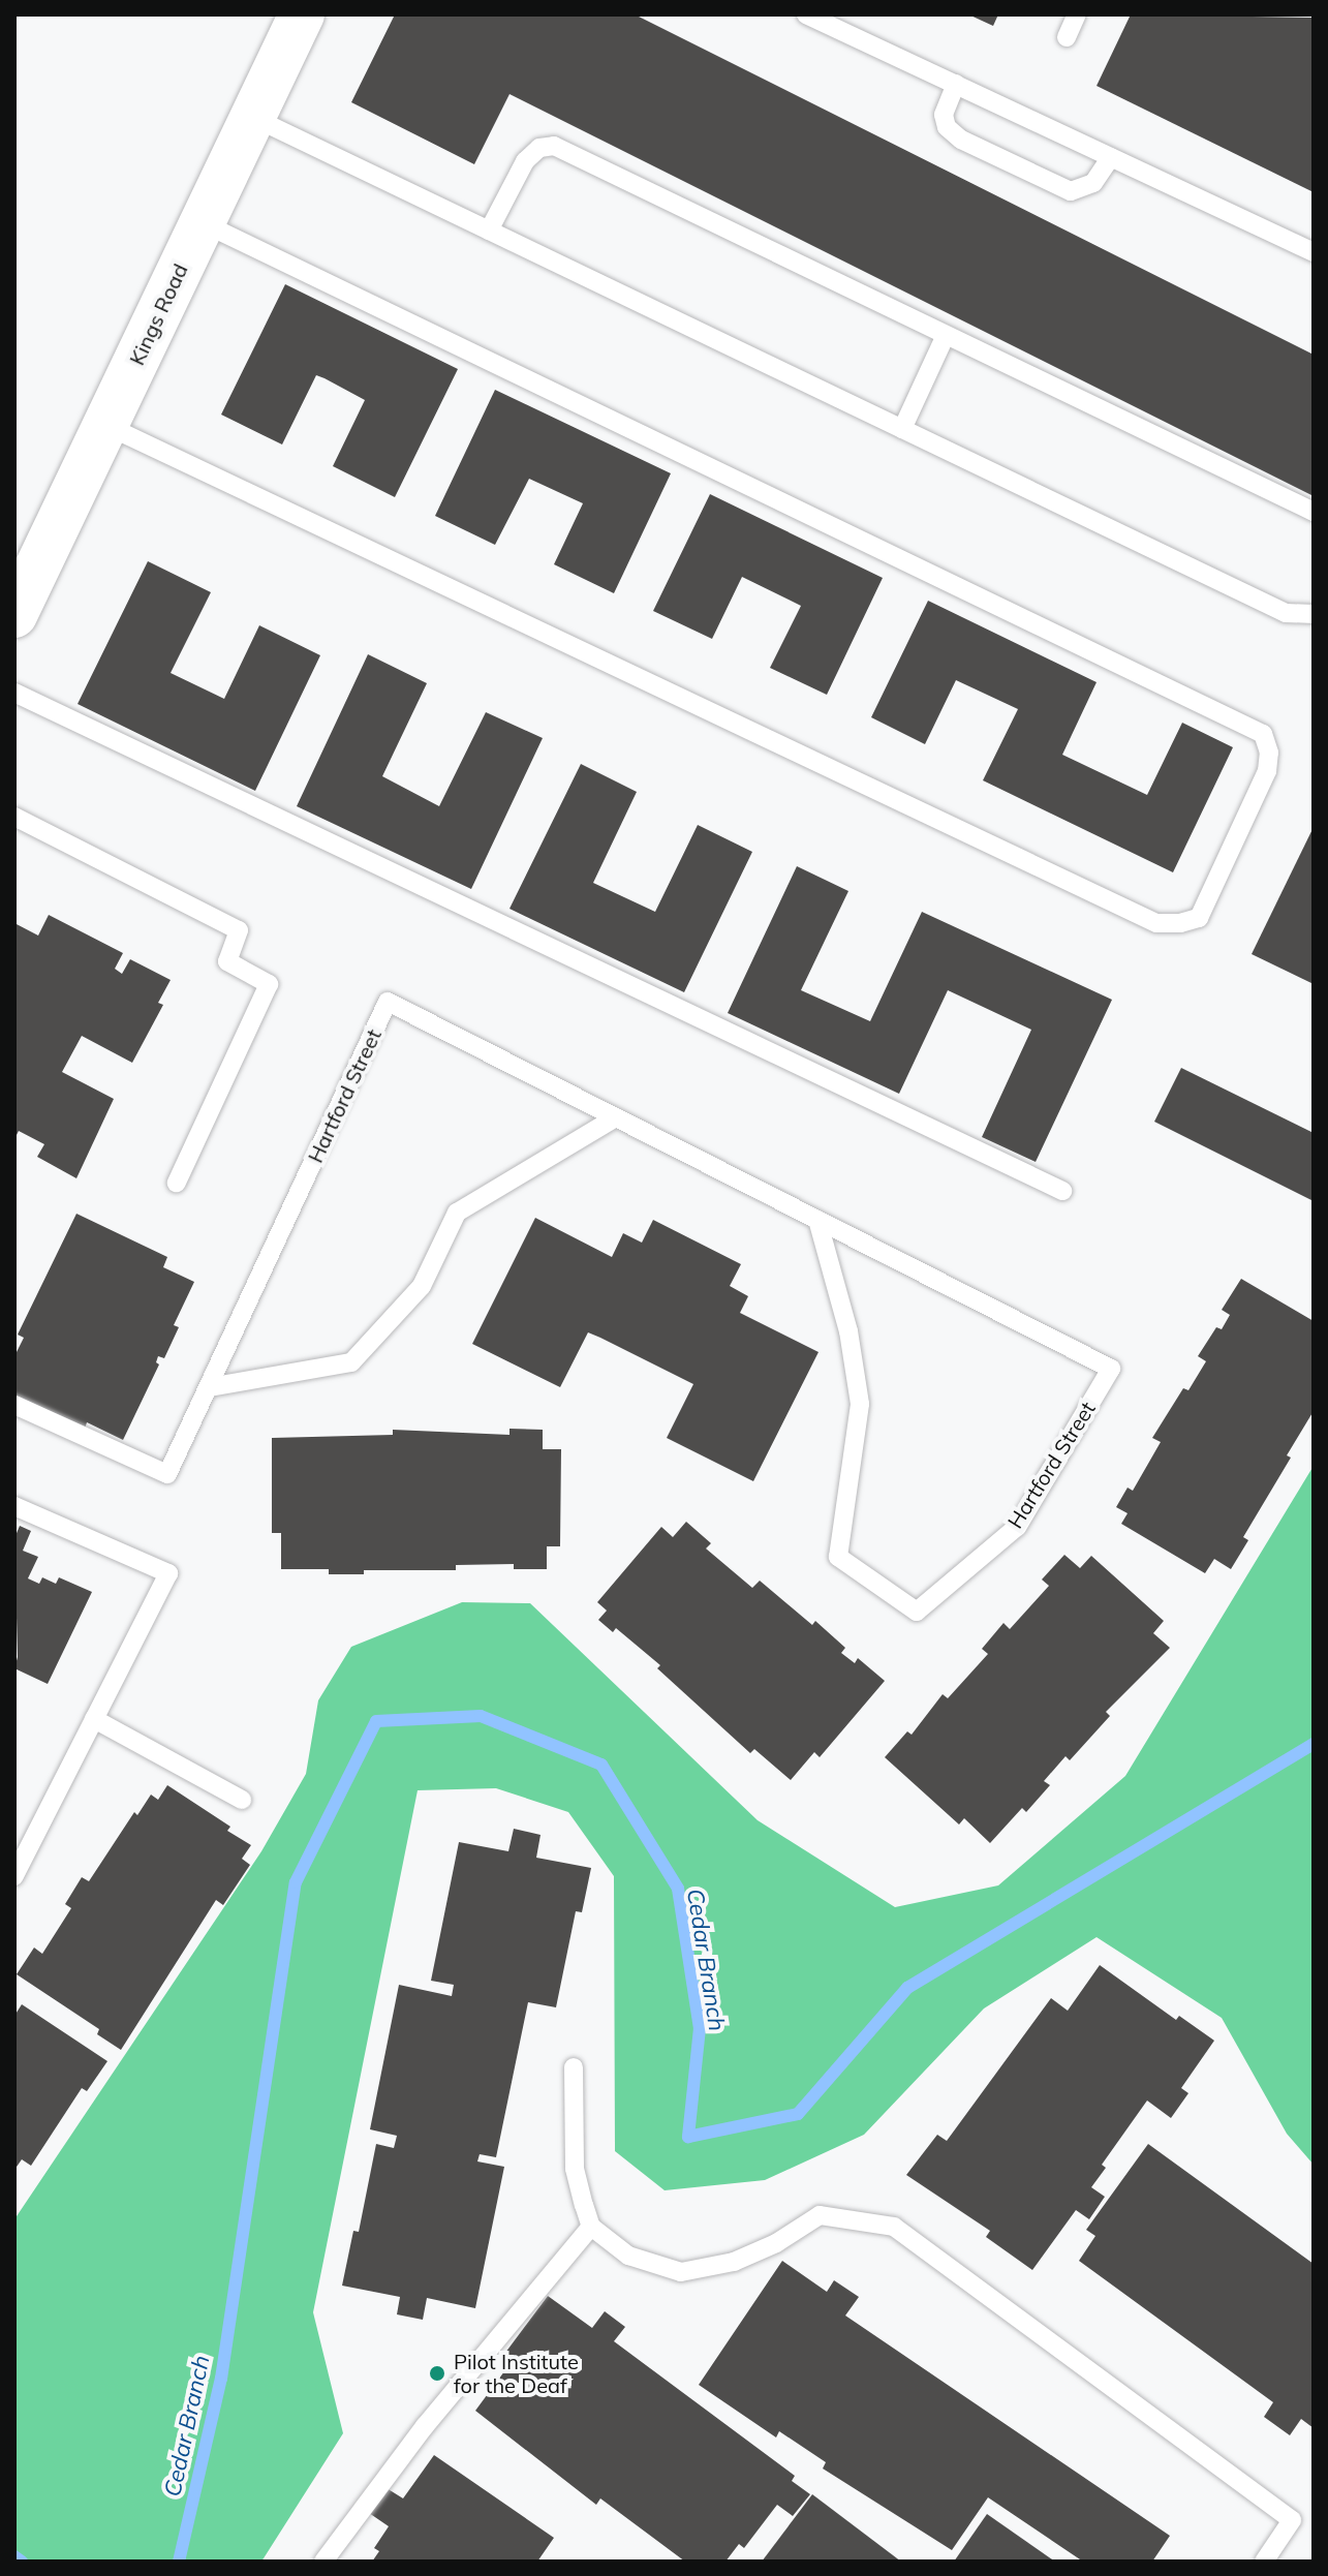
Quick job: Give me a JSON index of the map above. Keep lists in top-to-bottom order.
{
  "streets": {
    "street": ["Kings Road"],
    "lane": ["Hartford Street"]
  },
  "water": ["Cedar Branch"],
  "places": ["Pilot Institute for the Deaf"]
}
